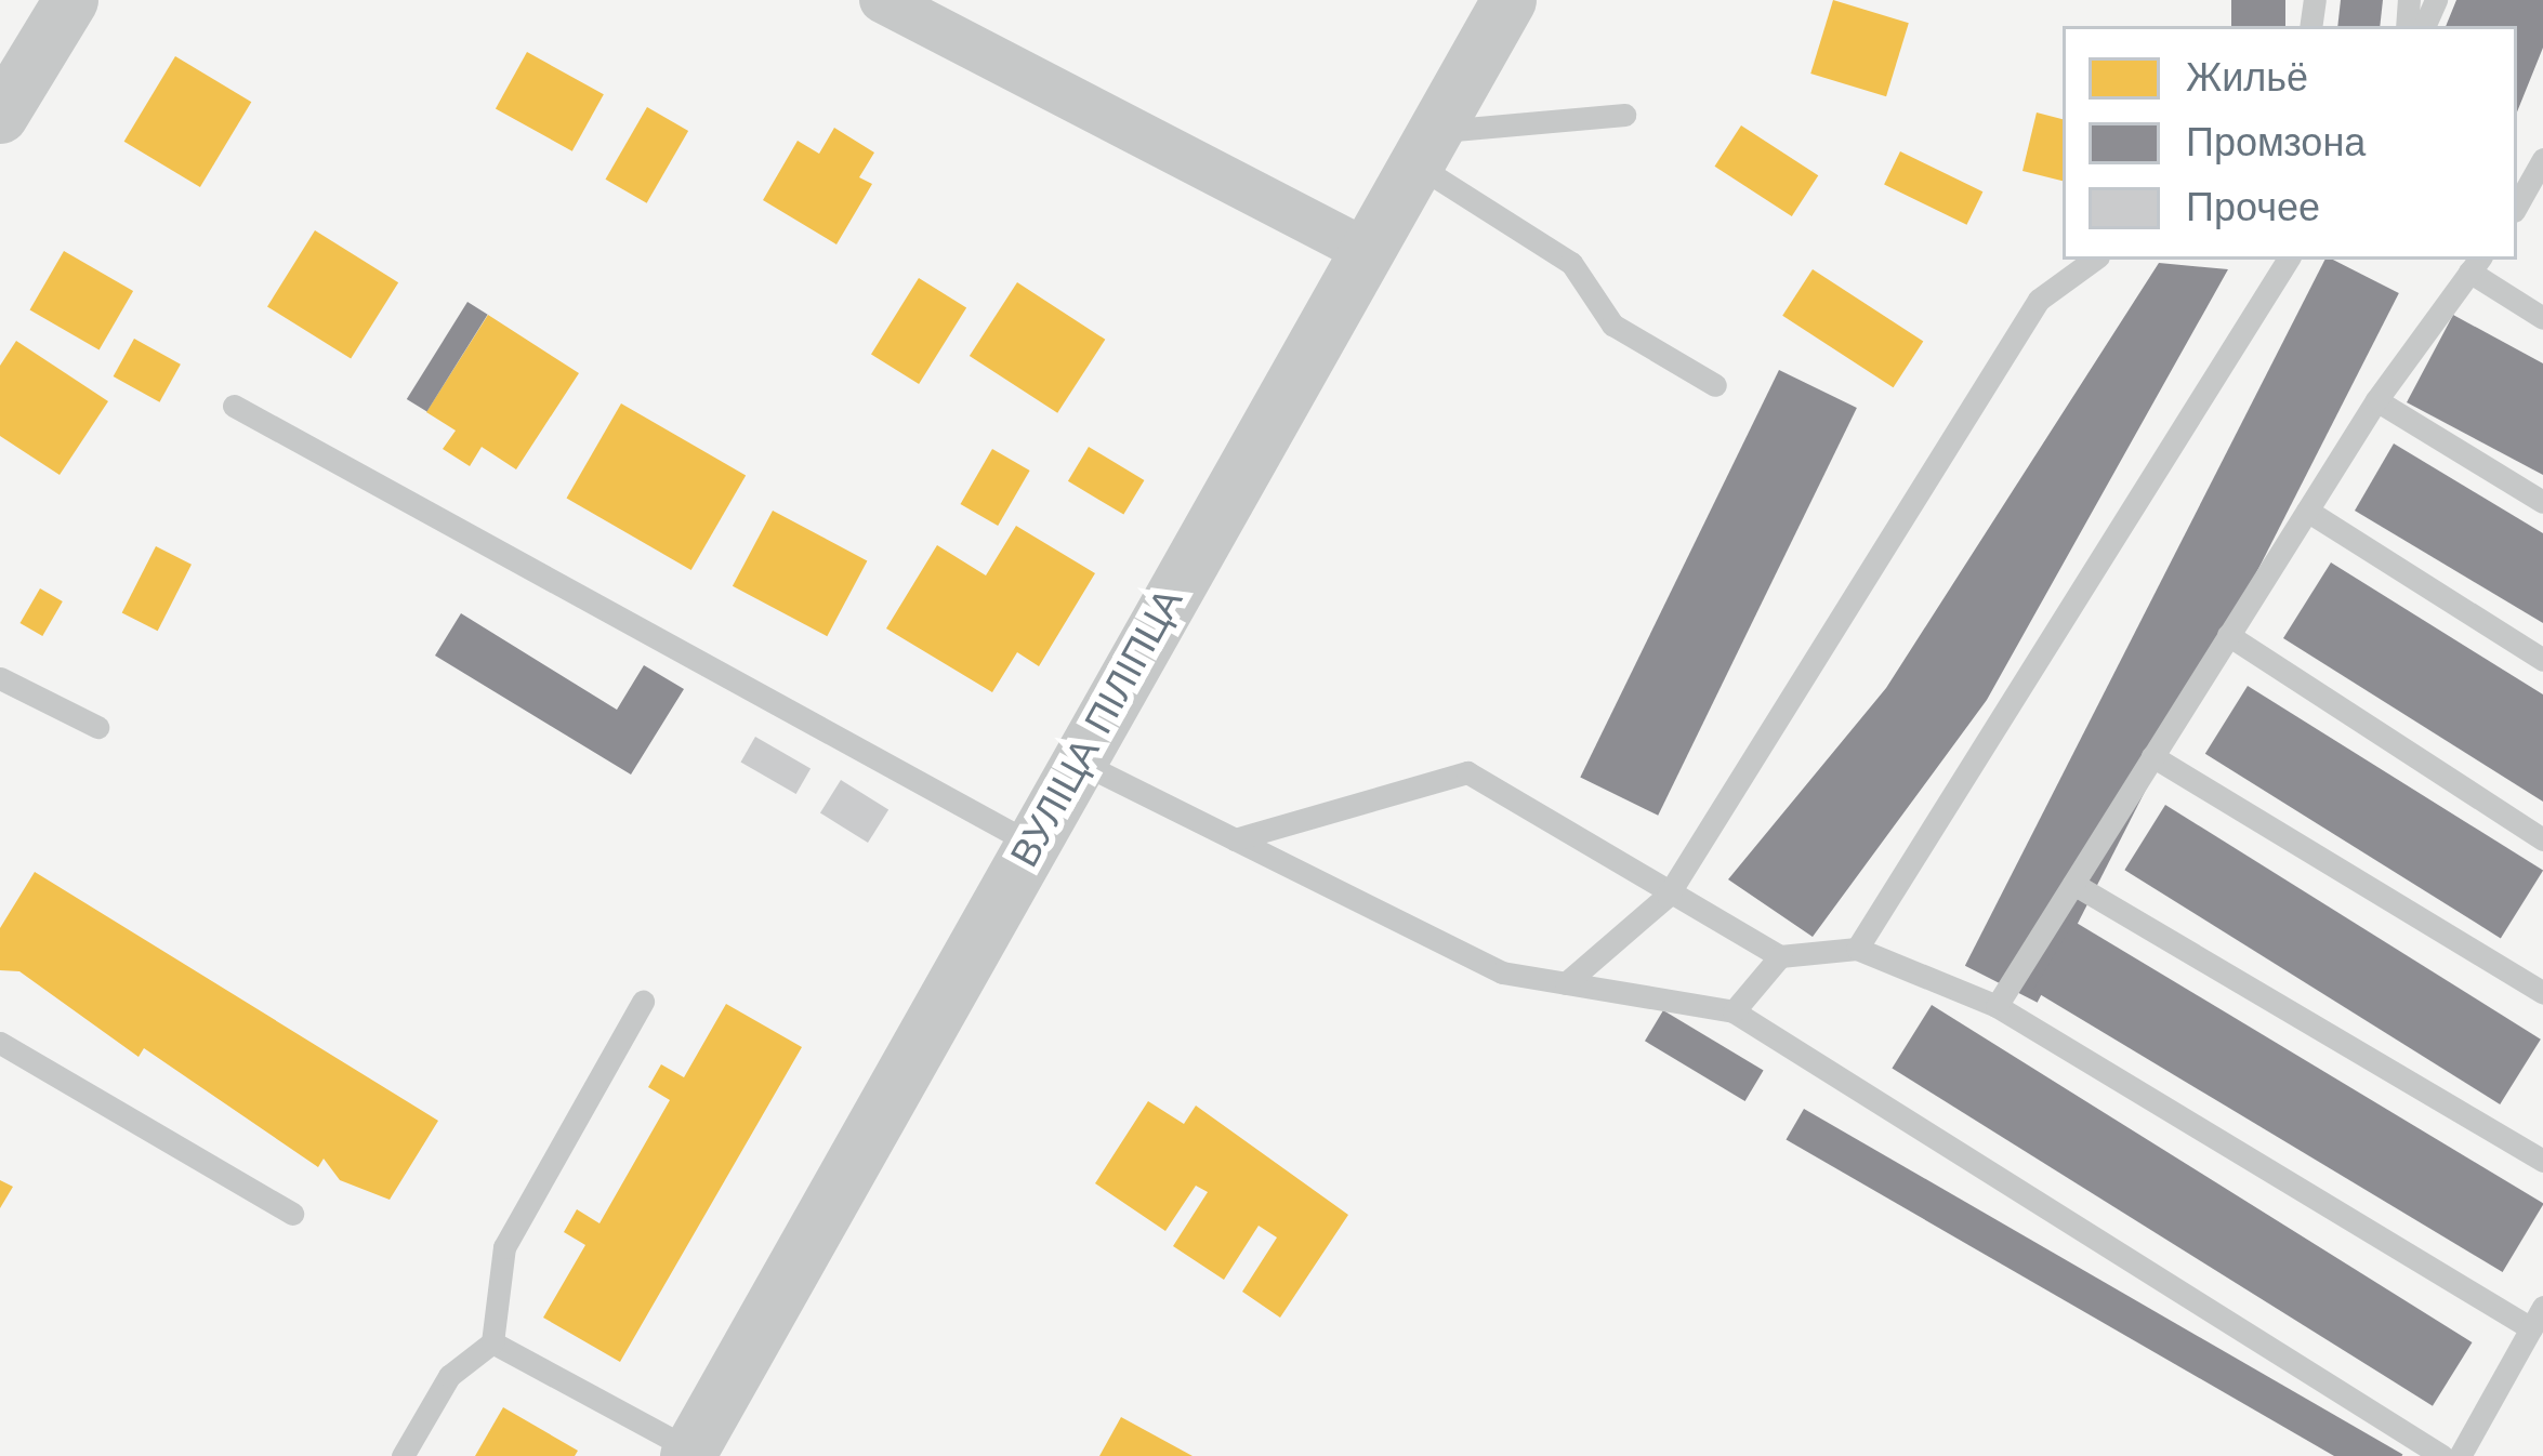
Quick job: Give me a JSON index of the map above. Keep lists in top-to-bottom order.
{
  "streets": {
    "street": ["ВУЛІЦА ПІЛІПЦА"]
  },
  "legend": ["Жильё", "Промзона", "Прочее"]
}
